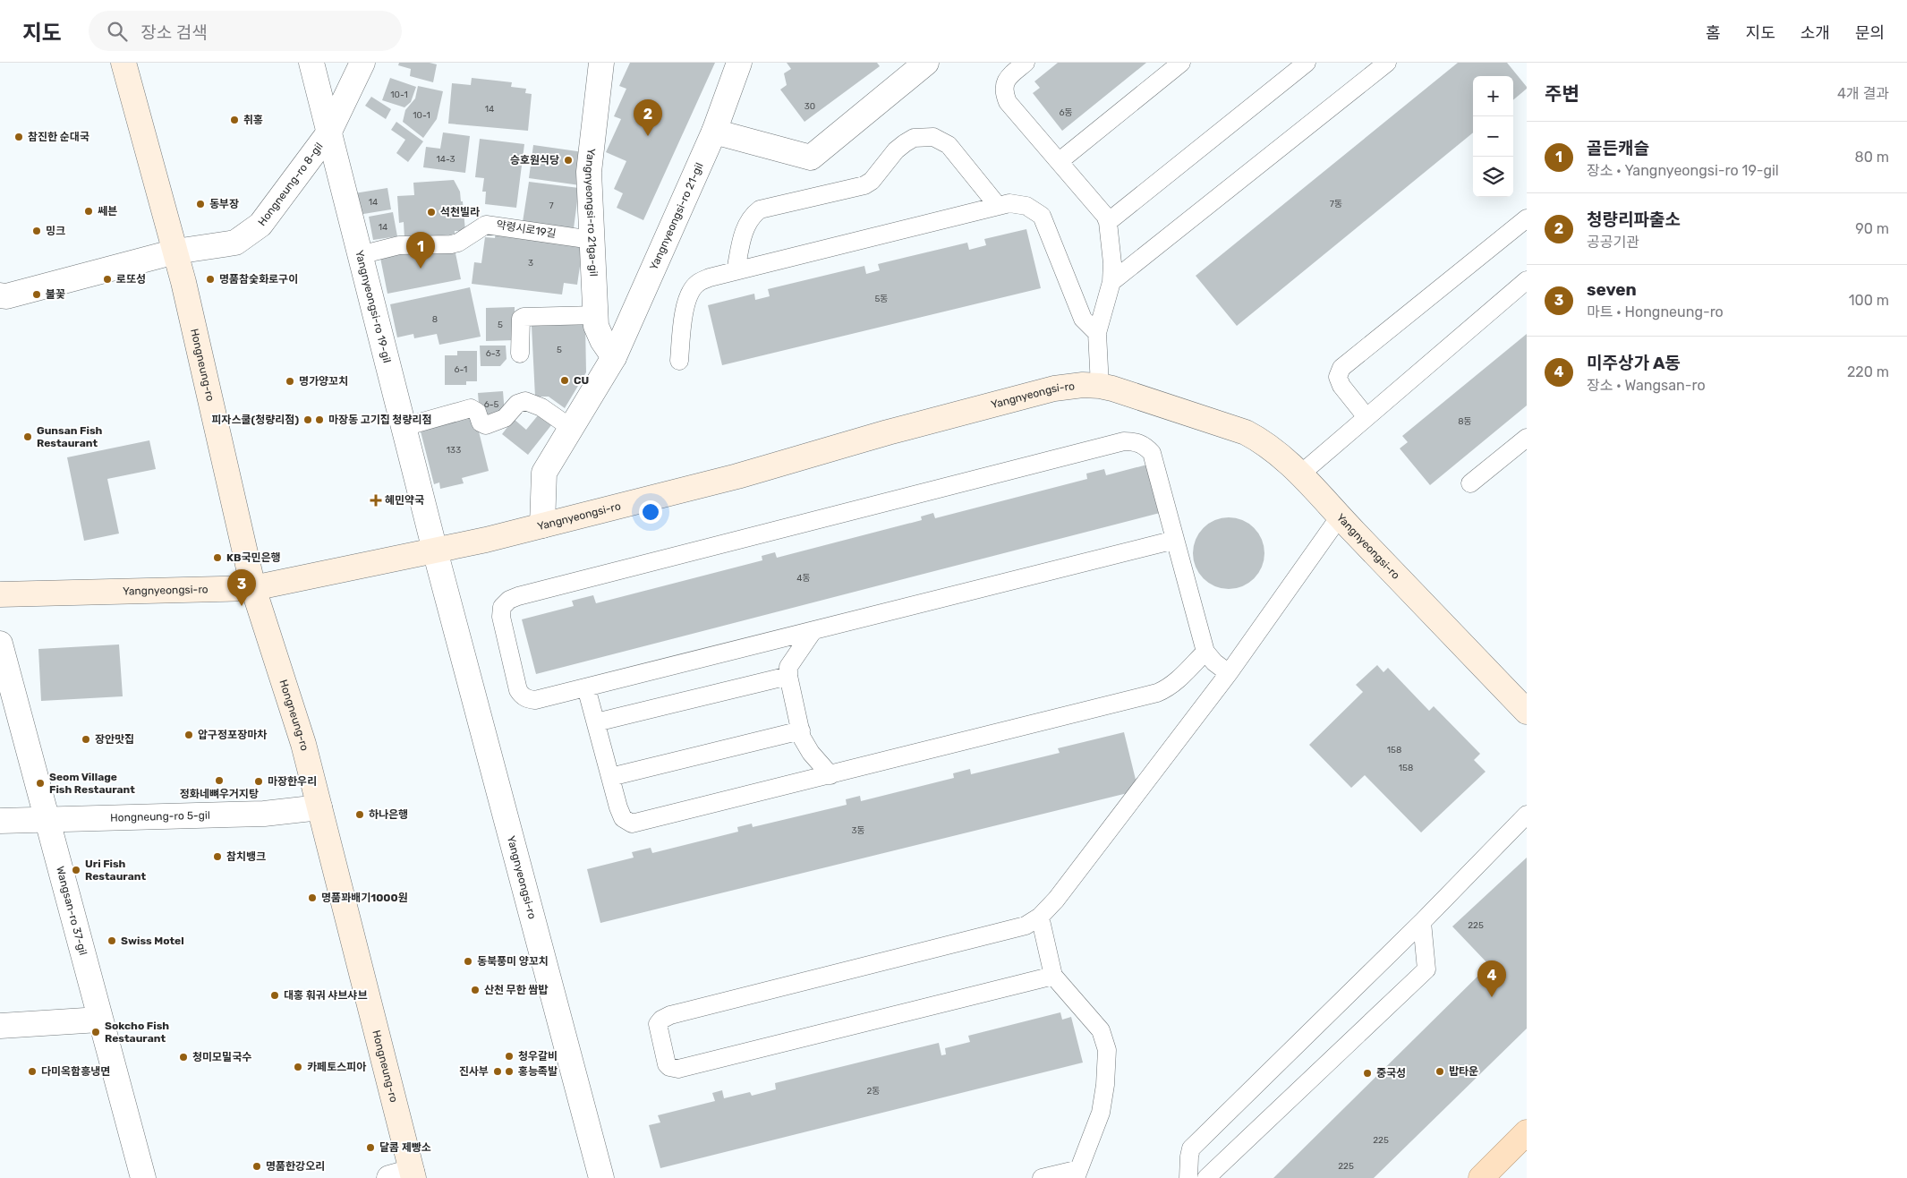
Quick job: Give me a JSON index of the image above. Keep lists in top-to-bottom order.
{
  "streets": {
    "main road": ["Hongneung-ro", "Yangnyeongsi-ro"],
    "street": [
      "Hongneung-ro 8-gil",
      "Yangnyeongsi-ro 21ga-gil",
      "Yangnyeongsi-ro 21-gil",
      "Yangnyeongsi-ro 19-gil",
      "Hongneung-ro 5-gil",
      "Wangsan-ro 37-gil"
    ],
    "lane": ["약령시로19길"]
  },
  "crossings": [
    ["Hongneung-ro 8-gil", "Yangnyeongsi-ro 19-gil"],
    ["Hongneung-ro 8-gil", "Hongneung-ro"],
    ["Yangnyeongsi-ro 21ga-gil", "Yangnyeongsi-ro 21-gil"],
    ["Yangnyeongsi-ro 21ga-gil", "약령시로19길"],
    ["Yangnyeongsi-ro 21-gil", "Yangnyeongsi-ro"],
    ["약령시로19길", "Yangnyeongsi-ro 19-gil"],
    ["Yangnyeongsi-ro 19-gil", "Yangnyeongsi-ro"],
    ["Hongneung-ro", "Yangnyeongsi-ro"],
    ["Hongneung-ro", "Hongneung-ro 5-gil"],
    ["Hongneung-ro 5-gil", "Wangsan-ro 37-gil"]
  ],
  "places": {
    "other": [
      "취홍",
      "참진한 순대국",
      "승호원식당",
      "동부장",
      "쎄븐",
      "석천빌라",
      "밍크",
      "로또성",
      "명품참숯화로구이",
      "불꽃",
      "CU",
      "명가양꼬치",
      "피자스쿨(청량리점)",
      "마장동 고기집 청량리점",
      "Gunsan Fish Restaurant",
      "KB국민은행",
      "압구정포장마차",
      "장안맛집",
      "정화네뼈우거지탕",
      "마장한우리",
      "Seom Village Fish Restaurant",
      "하나은행",
      "참치뱅크",
      "Uri Fish Restaurant",
      "명품꽈배기1000원",
      "Swiss Motel",
      "동북풍미 양꼬치",
      "산천 무한 쌈밥",
      "대홍 훠궈 샤브샤브",
      "Sokcho Fish Restaurant",
      "청우갈비",
      "청미모밀국수",
      "카페토스피아",
      "다미옥함흥냉면",
      "진사부",
      "홍능족발",
      "밥타운",
      "중국성",
      "달콤 제빵소",
      "명품한강오리"
    ],
    "health": ["혜민약국"]
  },
  "house_numbers": [
    "10-1",
    "30",
    "14",
    "6동",
    "10-1",
    "14-3",
    "14",
    "7동",
    "7",
    "14",
    "3",
    "5동",
    "8",
    "5",
    "5",
    "6-3",
    "6-1",
    "6-5",
    "8동",
    "133",
    "4동",
    "158",
    "158",
    "3동",
    "225",
    "2동",
    "225",
    "225"
  ],
  "page": {
    "header": "지도",
    "search": "장소 검색",
    "nav": [
      "홈",
      "지도",
      "소개",
      "문의"
    ],
    "heading": ["주변", "4개 결과"],
    "map_buttons": ["+", "−"],
    "pins": [
      "2",
      "1",
      "3",
      "4"
    ],
    "list": [
      {
        "mark": "1",
        "name": "골든캐슬",
        "note": "장소 · Yangnyeongsi-ro 19-gil",
        "value": "80 m"
      },
      {
        "mark": "2",
        "name": "청량리파출소",
        "note": "공공기관",
        "value": "90 m"
      },
      {
        "mark": "3",
        "name": "seven",
        "note": "마트 · Hongneung-ro",
        "value": "100 m"
      },
      {
        "mark": "4",
        "name": "미주상가 A동",
        "note": "장소 · Wangsan-ro",
        "value": "220 m"
      }
    ]
  }
}
